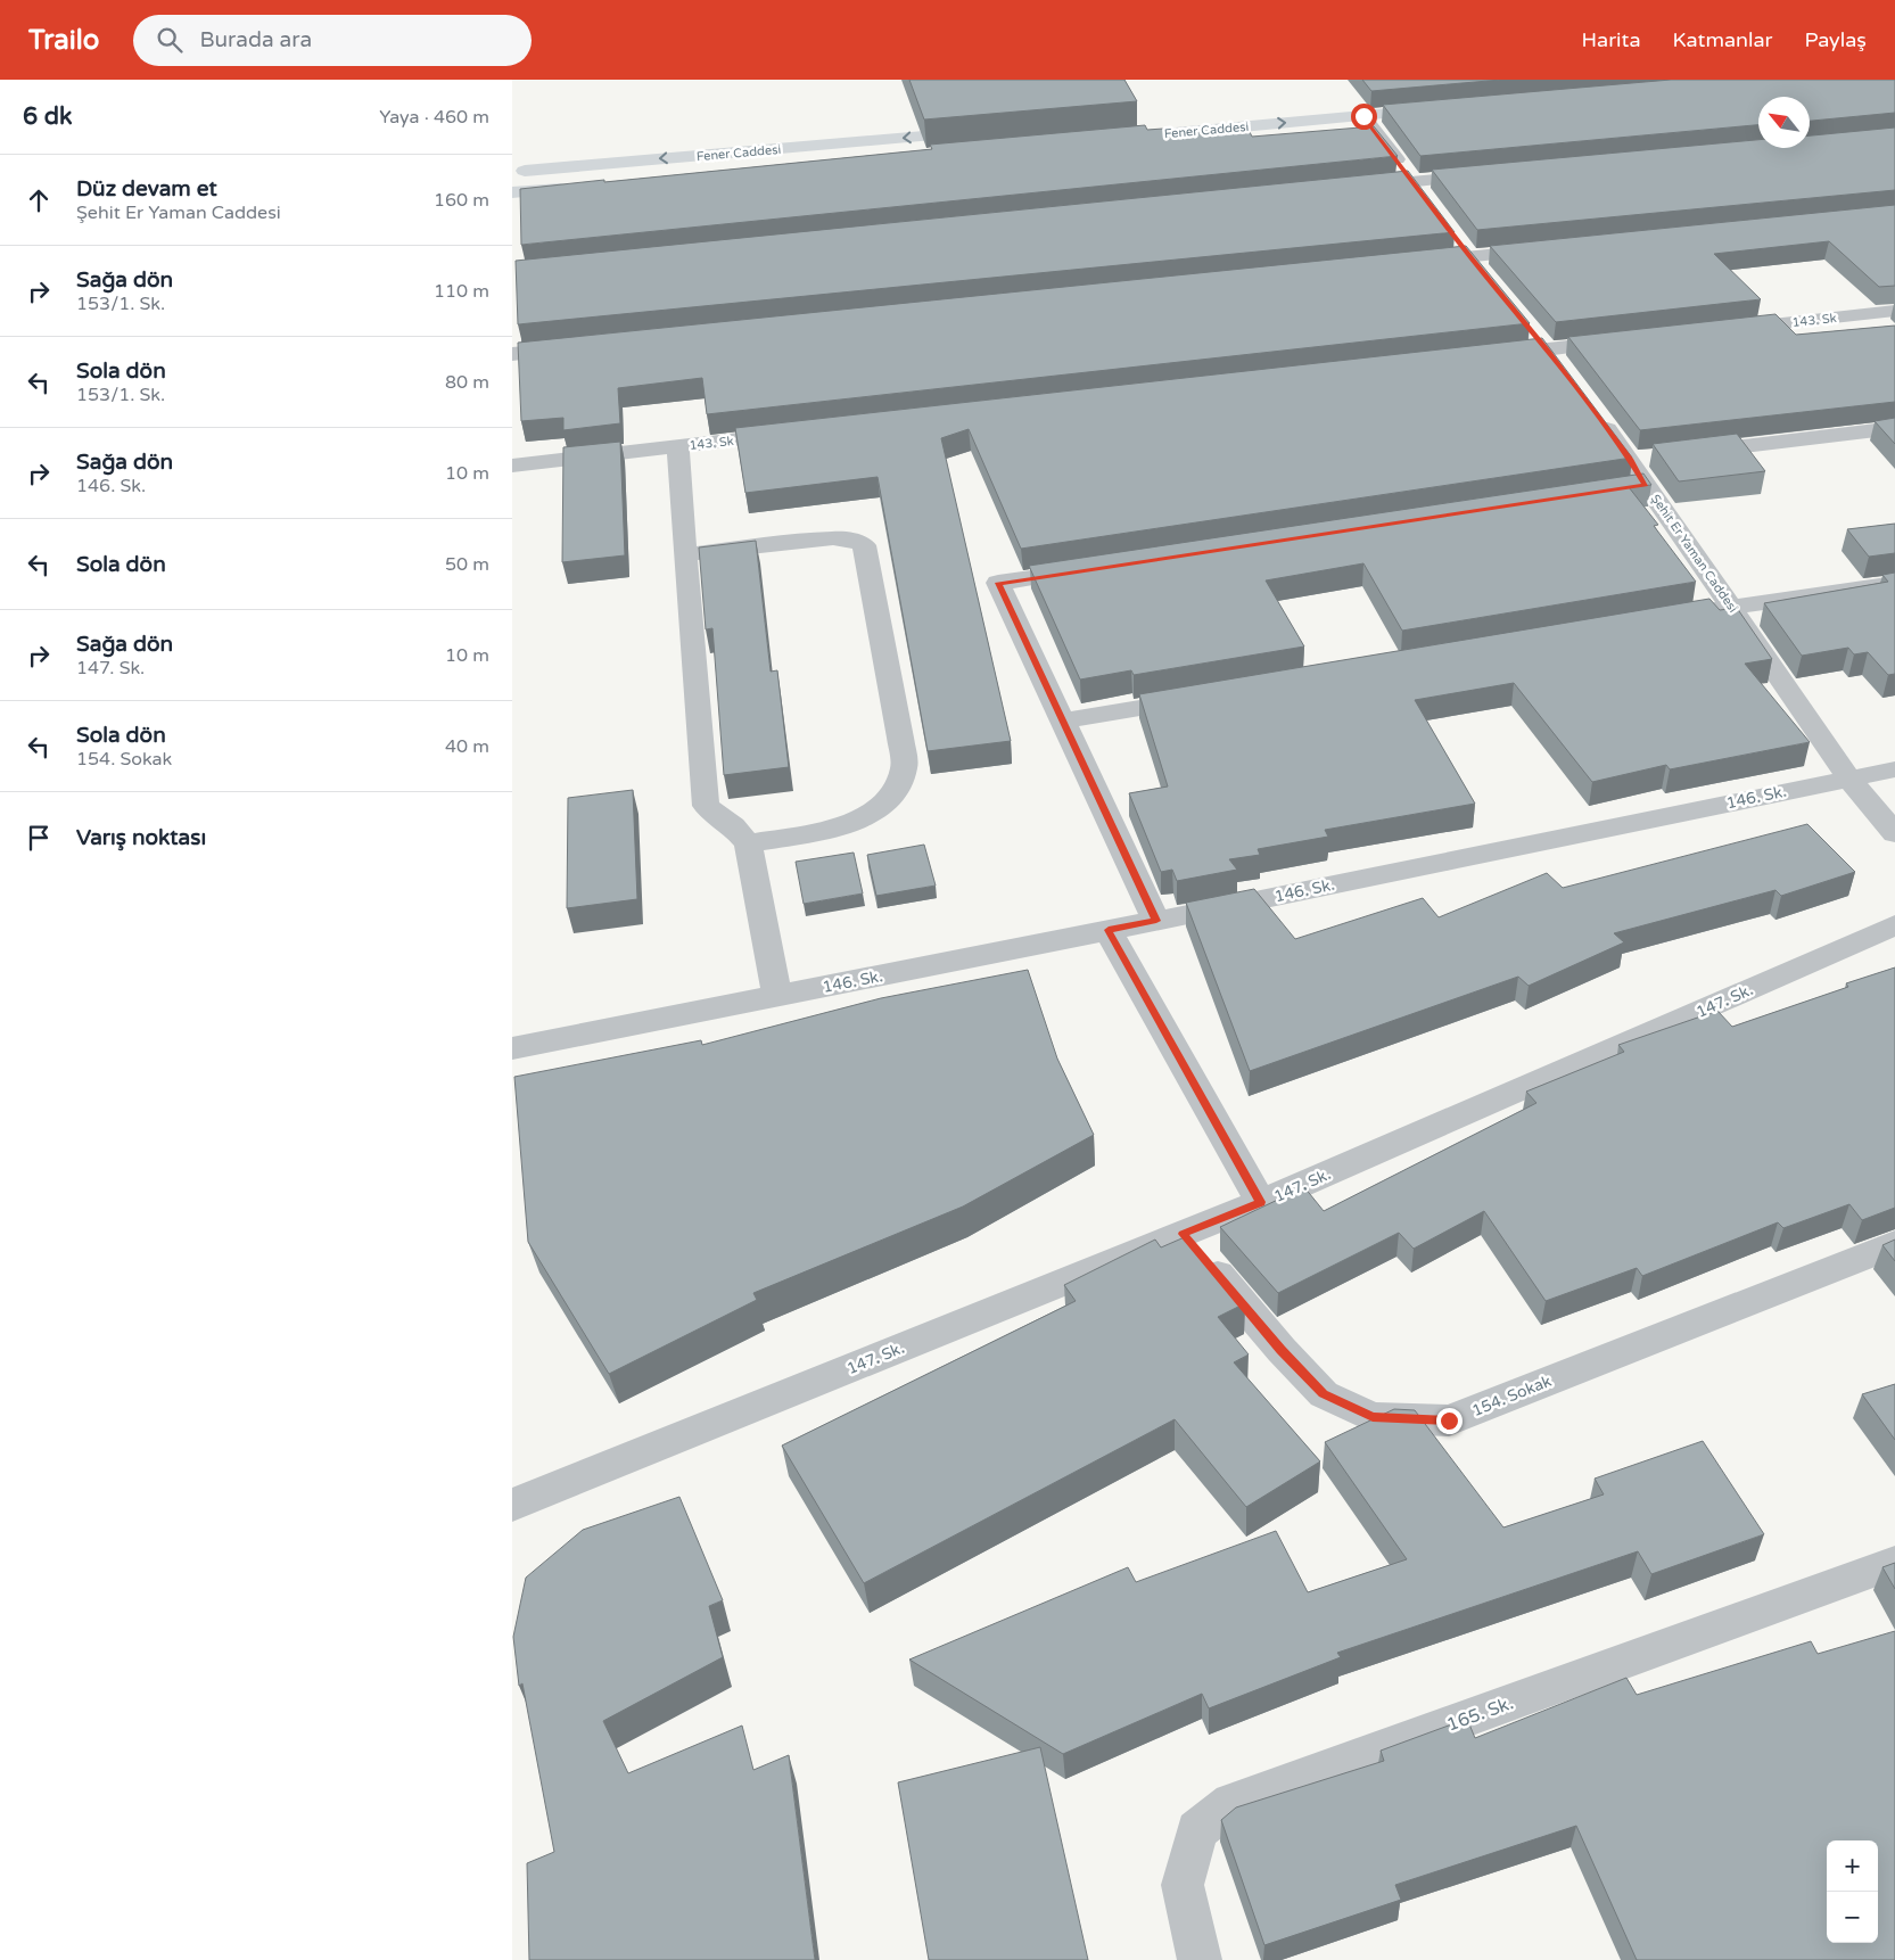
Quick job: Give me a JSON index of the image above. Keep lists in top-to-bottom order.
{
  "streets": {
    "main road": ["Fener Caddesi"],
    "street": [
      "143. Sk",
      "Şehit Er Yaman Caddesi",
      "146. Sk.",
      "147. Sk.",
      "154. Sokak",
      "165. Sk."
    ]
  },
  "crossings": [
    ["Şehit Er Yaman Caddesi", "146. Sk."],
    ["147. Sk.", "154. Sokak"]
  ],
  "north": "top left",
  "page": {
    "header": "Trailo",
    "search": "Burada ara",
    "nav": ["Harita", "Katmanlar", "Paylaş"],
    "heading": ["6 dk", "Yaya · 460 m"],
    "list": [
      ["Düz devam et", "Şehit Er Yaman Caddesi", "160 m"],
      ["Sağa dön", "153/1. Sk.", "110 m"],
      ["Sola dön", "153/1. Sk.", "80 m"],
      ["Sağa dön", "146. Sk.", "10 m"],
      ["Sola dön", "50 m"],
      ["Sağa dön", "147. Sk.", "10 m"],
      ["Sola dön", "154. Sokak", "40 m"],
      "Varış noktası"
    ],
    "map_buttons": ["+", "−"]
  }
}
